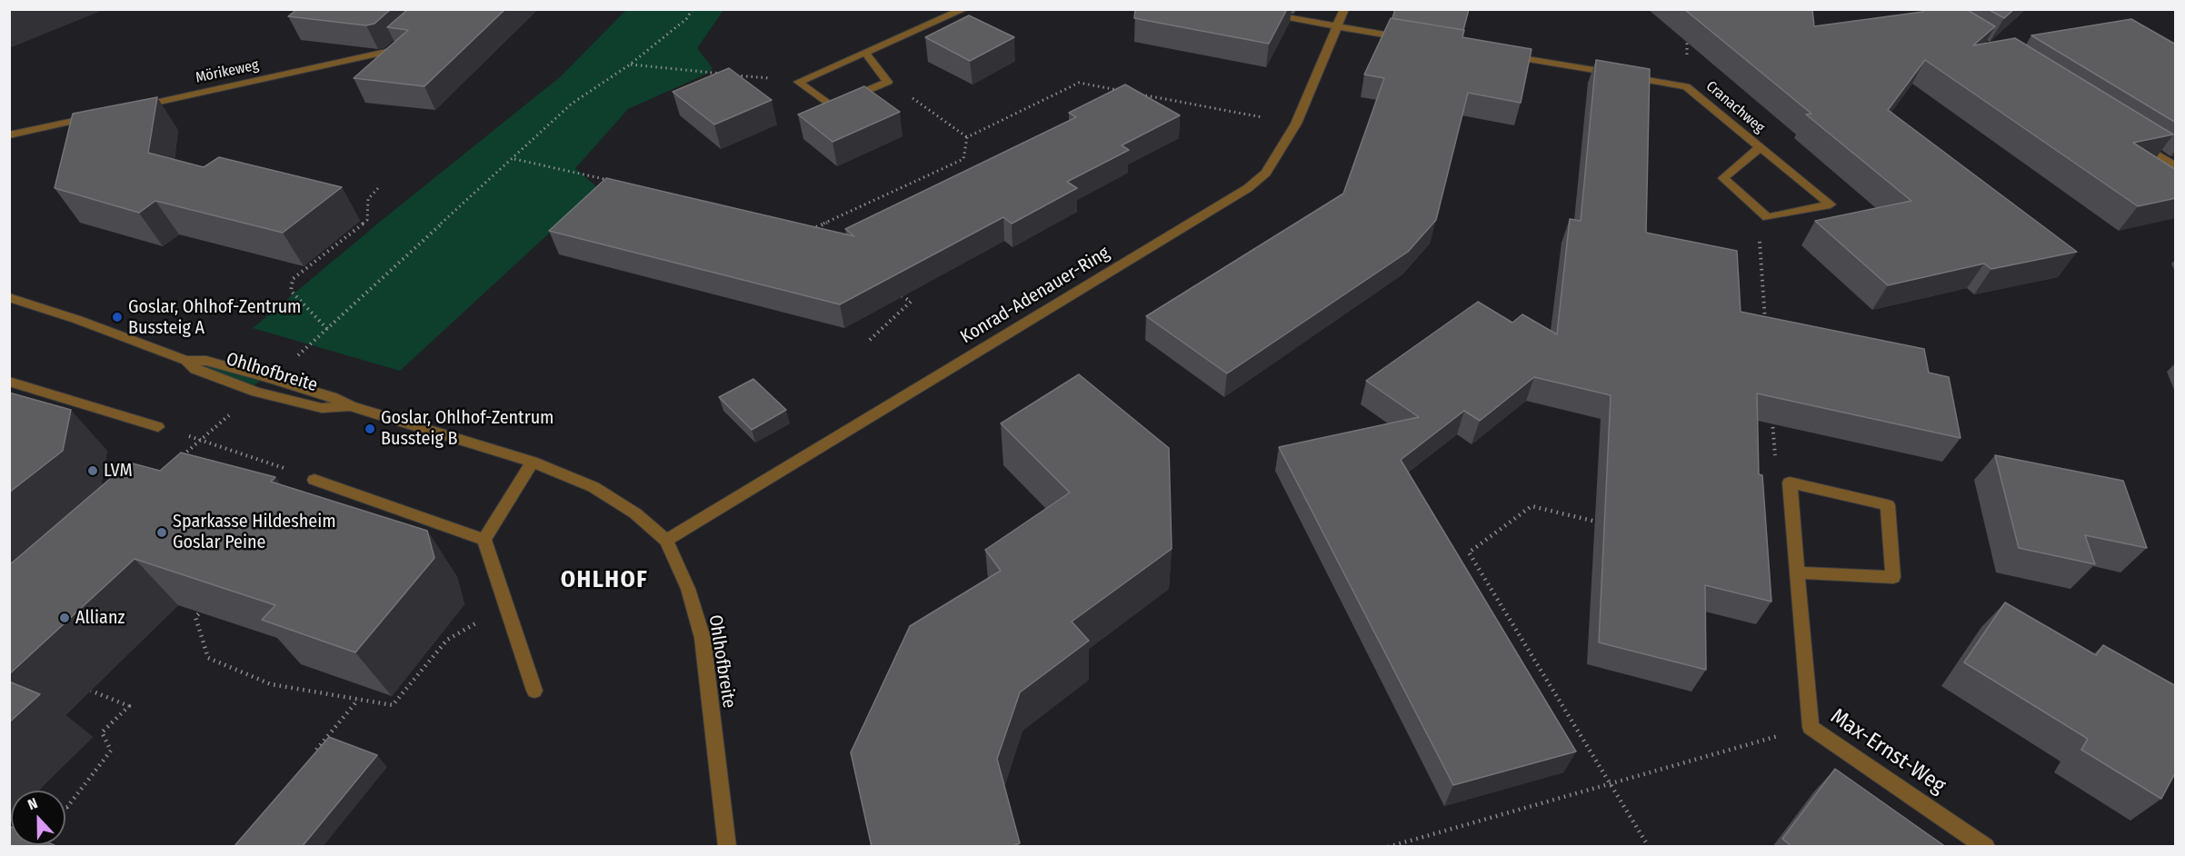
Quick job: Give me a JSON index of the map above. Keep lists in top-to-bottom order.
{
  "streets": {
    "street": [
      "Mörikeweg",
      "Cranachweg",
      "Konrad-Adenauer-Ring",
      "Ohlhofbreite",
      "Max-Ernst-Weg"
    ]
  },
  "crossings": [
    ["Konrad-Adenauer-Ring", "Ohlhofbreite"]
  ],
  "districts": ["OHLHOF"],
  "places": [
    "Goslar, Ohlhof-Zentrum Bussteig A",
    "Goslar, Ohlhof-Zentrum Bussteig B",
    "LVM",
    "Sparkasse Hildesheim Goslar Peine",
    "Allianz"
  ],
  "north": "top"
}
